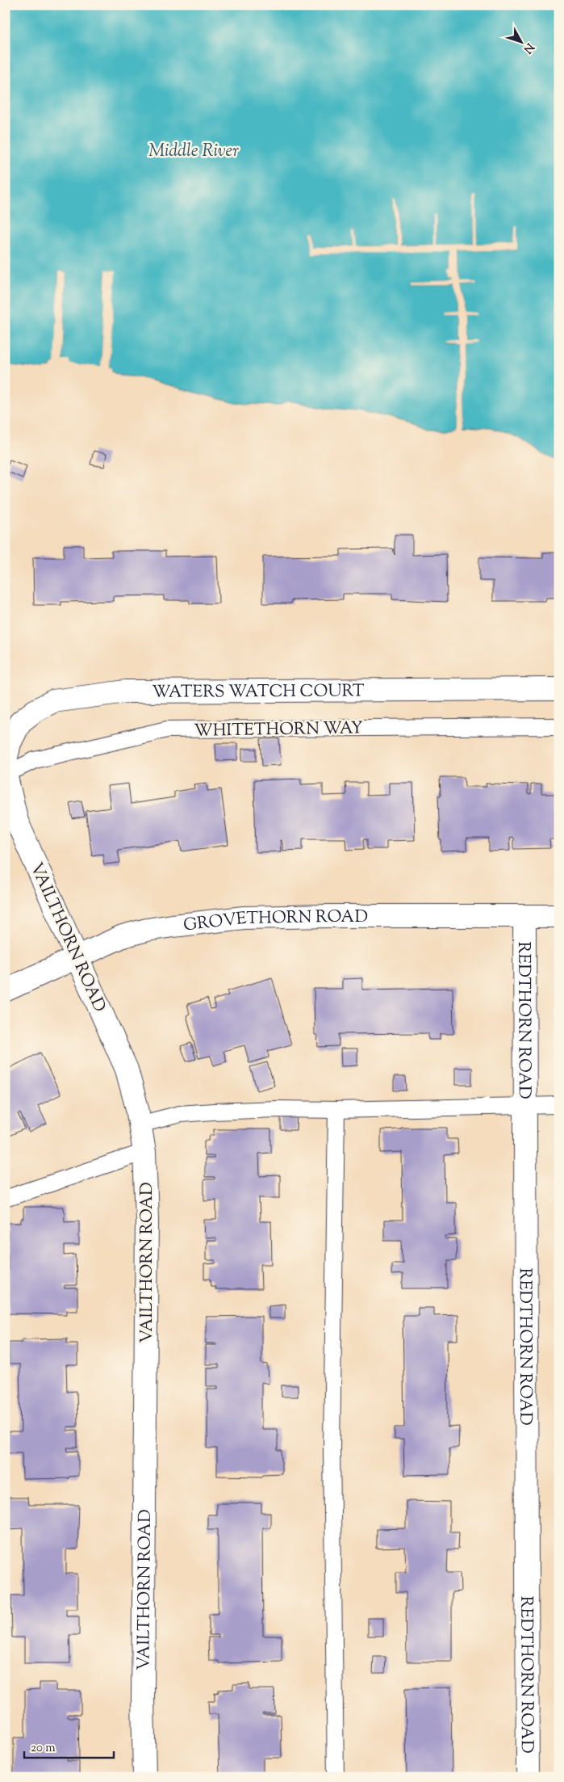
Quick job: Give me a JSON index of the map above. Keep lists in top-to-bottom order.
{
  "streets": {
    "street": [
      "WATERS WATCH COURT",
      "GROVETHORN ROAD",
      "VAILTHORN ROAD",
      "REDTHORN ROAD"
    ],
    "lane": ["WHITETHORN WAY"]
  },
  "crossings": [
    ["WATERS WATCH COURT", "WHITETHORN WAY"],
    ["WATERS WATCH COURT", "VAILTHORN ROAD"],
    ["WHITETHORN WAY", "VAILTHORN ROAD"],
    ["GROVETHORN ROAD", "VAILTHORN ROAD"],
    ["GROVETHORN ROAD", "REDTHORN ROAD"]
  ],
  "water": ["Middle River"],
  "scale_bar": "20 m",
  "north": "bottom right"
}
